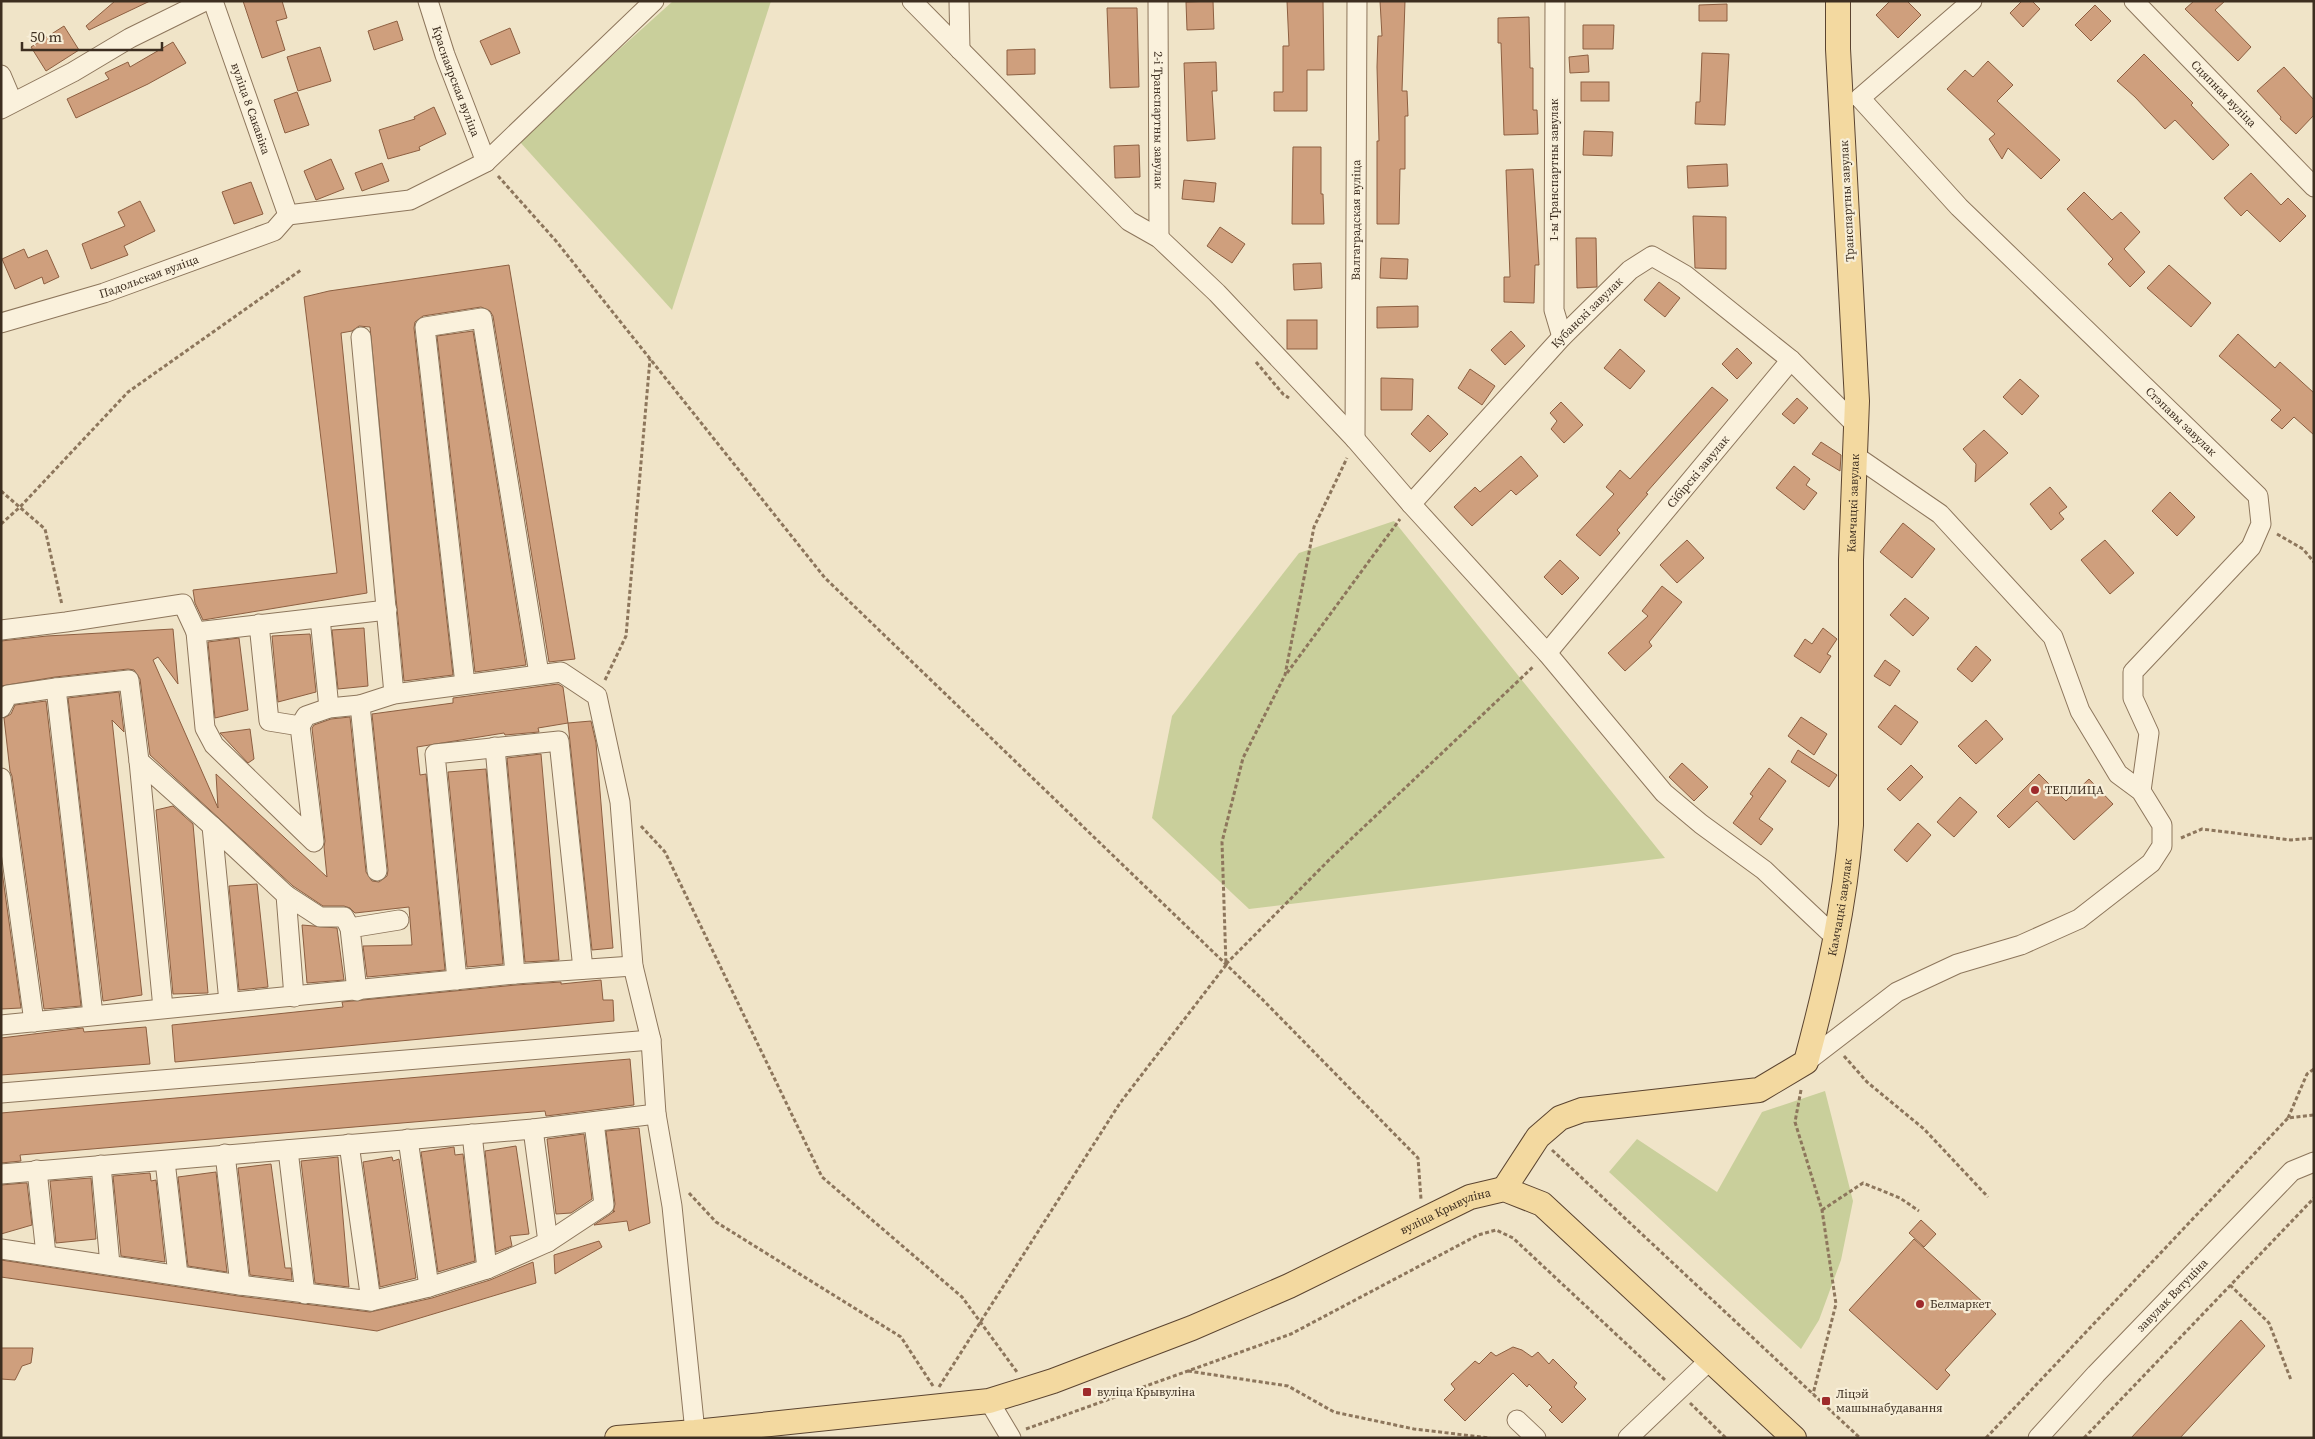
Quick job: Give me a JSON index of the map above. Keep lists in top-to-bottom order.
{
  "streets": {
    "main road": ["Транспартны завулак", "Камчацкі завулак", "вуліца Крывуліна"],
    "street": [
      "Краснаярская вуліца",
      "Сцяпная вуліца",
      "вуліца 8 Сакавіка",
      "2-і Транспартны завулак",
      "1-ы Транспартны завулак",
      "Валгаградская вуліца",
      "Падольская вуліца",
      "Кубанскі завулак",
      "Стэпавы завулак",
      "Сібірскі завулак",
      "завулак Ватуціна"
    ]
  },
  "crossings": [
    ["вуліца 8 Сакавіка", "Падольская вуліца"],
    ["1-ы Транспартны завулак", "Кубанскі завулак"],
    ["Транспартны завулак", "Стэпавы завулак"],
    ["Транспартны завулак", "Камчацкі завулак"],
    ["Кубанскі завулак", "Сібірскі завулак"]
  ],
  "places": {
    "other": ["ТЕПЛИЦА", "Белмаркет"],
    "transit": ["вуліца Крывуліна", "Ліцэй машынабудавання"]
  },
  "scale_bar": "50 m"
}
